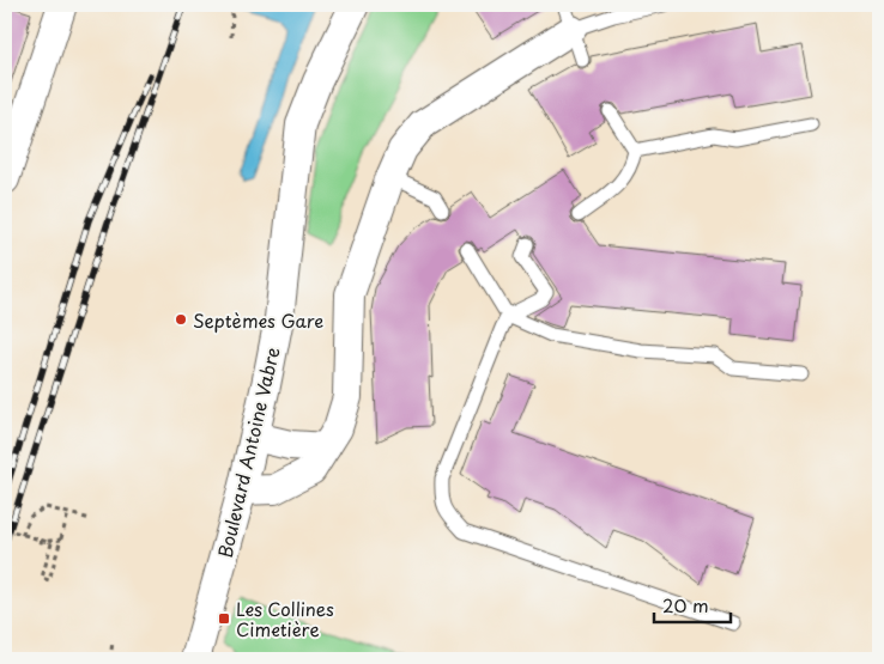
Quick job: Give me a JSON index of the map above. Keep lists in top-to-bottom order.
{
  "streets": {
    "street": ["Boulevard Antoine Vabre"]
  },
  "places": {
    "other": ["Septèmes Gare"],
    "transit": ["Les Collines Cimetière"]
  },
  "scale_bar": "20 m"
}
